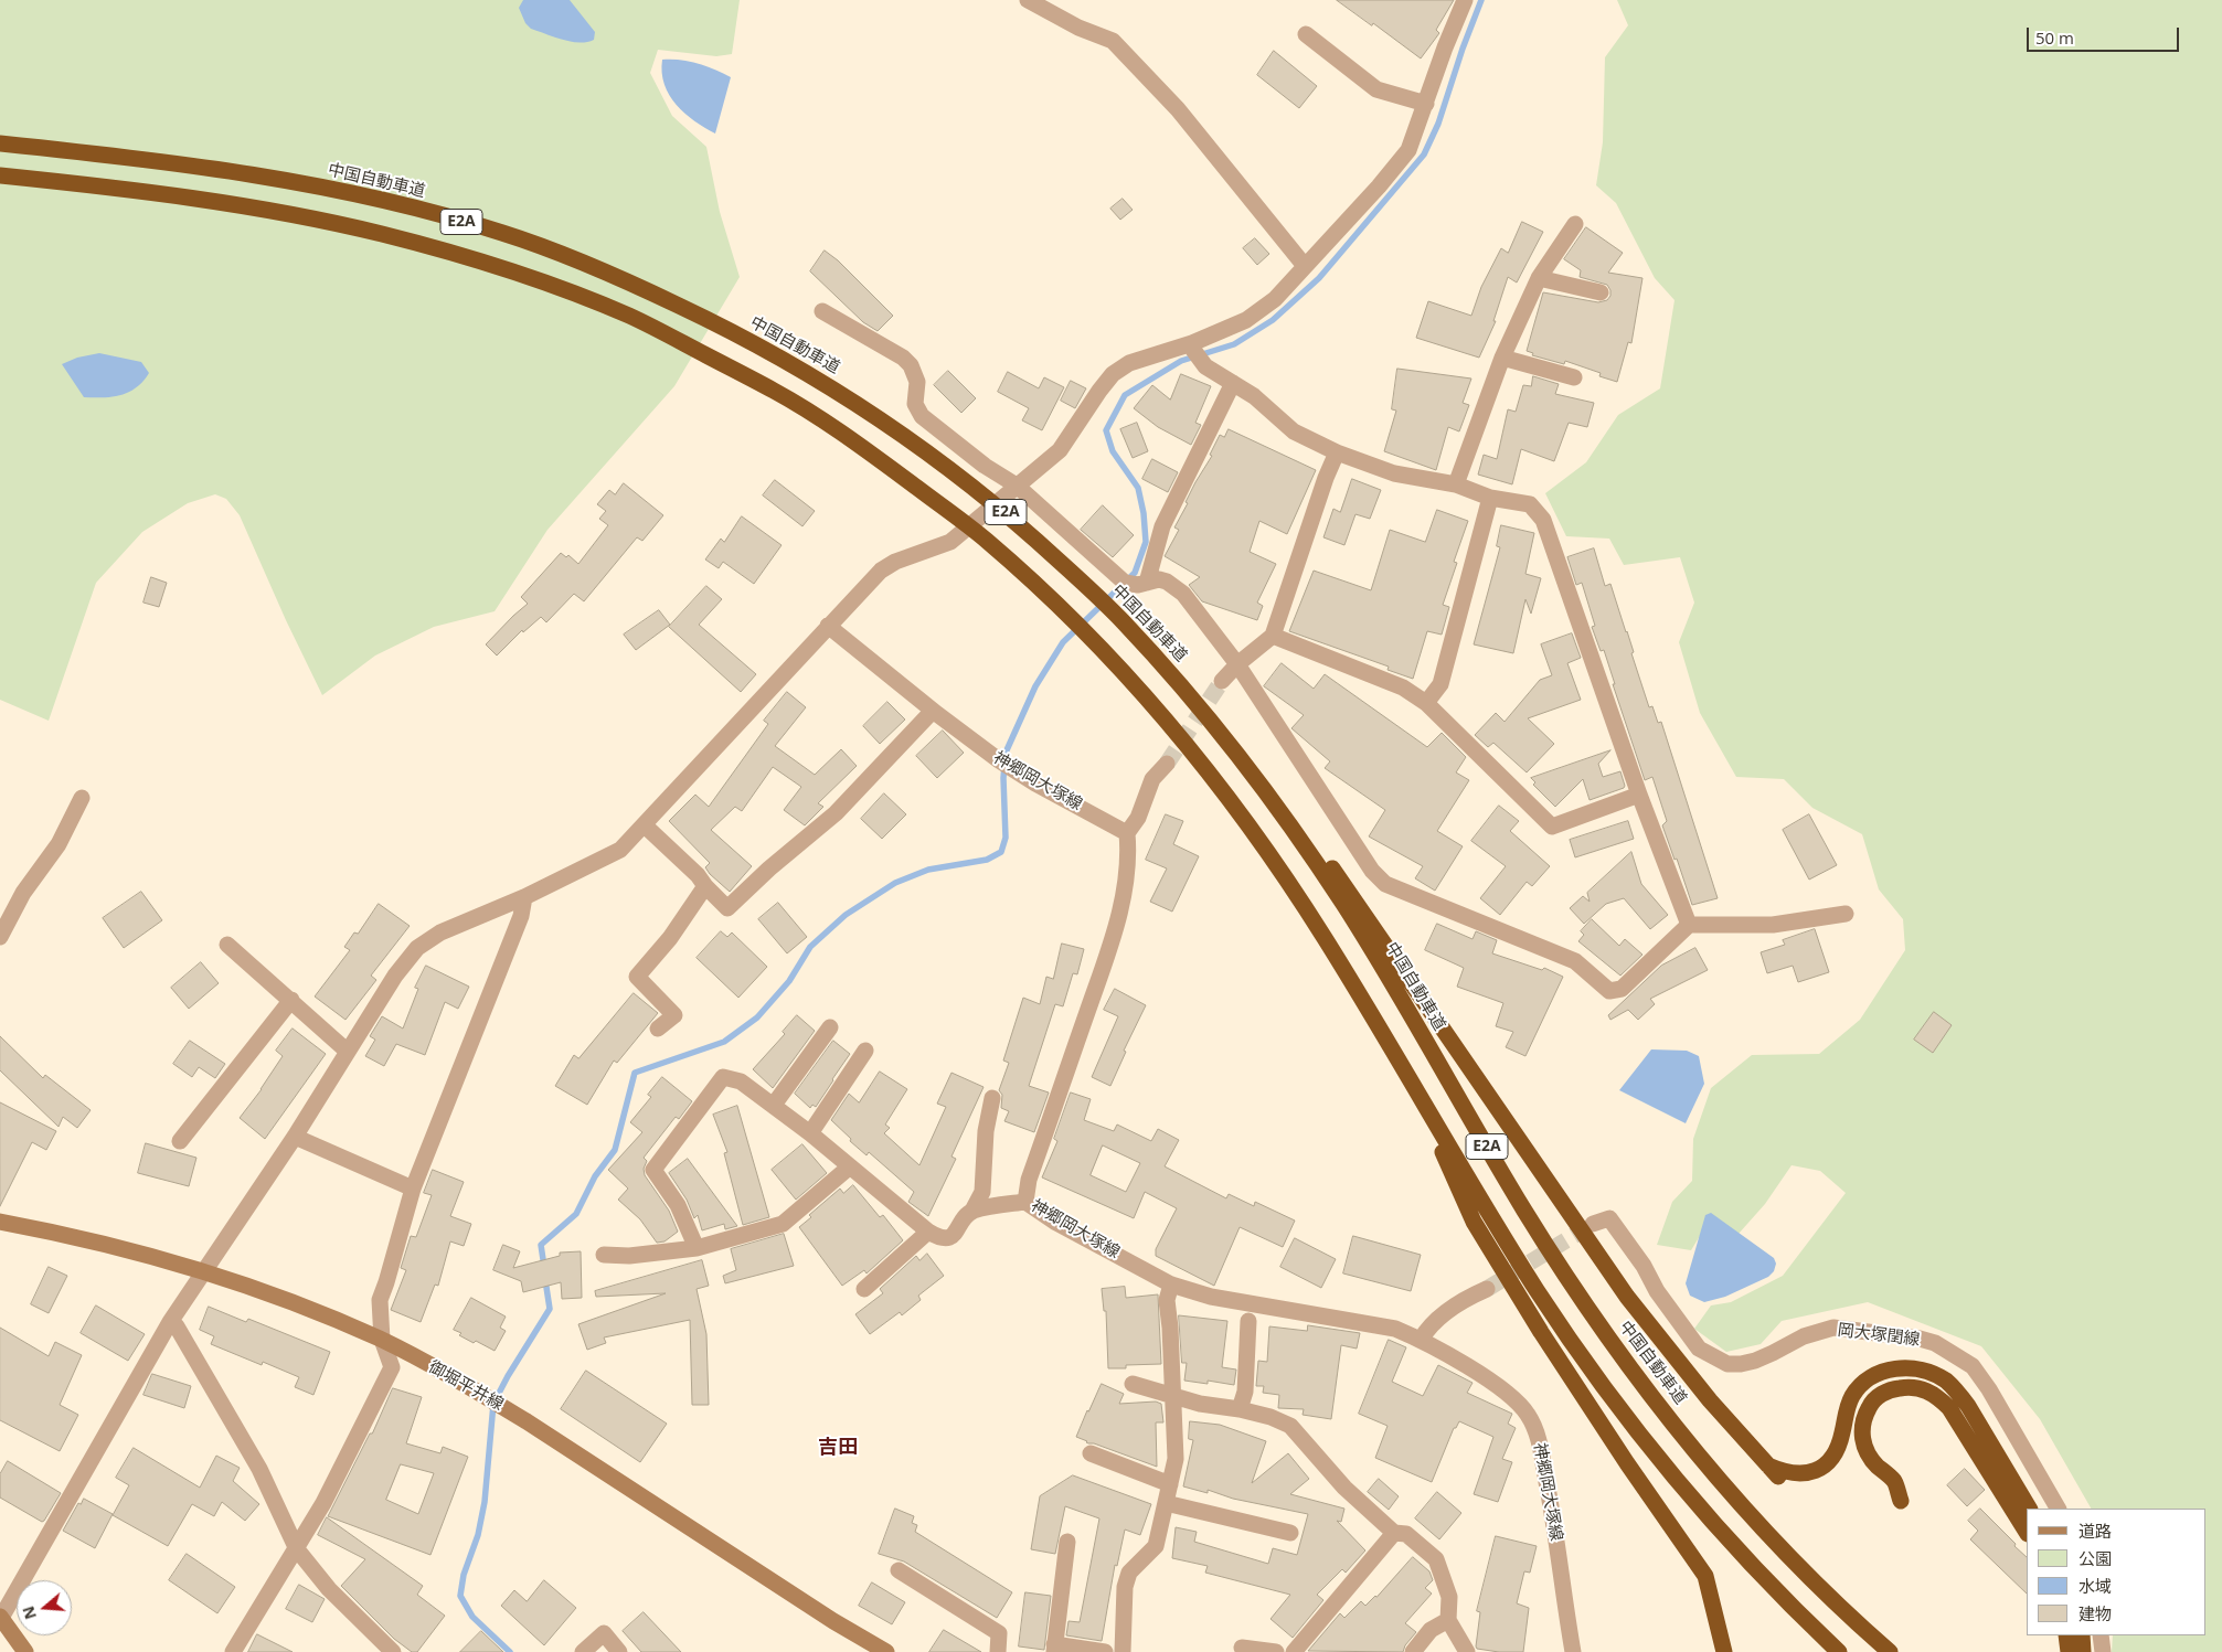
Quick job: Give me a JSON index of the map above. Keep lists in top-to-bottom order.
{
  "streets": {
    "highway": ["中国自動車道", "E2A"],
    "street": ["神郷岡大塚線", "岡大塚閏線", "御堀平井線"]
  },
  "districts": ["吉田"],
  "legend": [
    "道路",
    "公園",
    "水域",
    "建物"
  ],
  "scale_bar": "50 m",
  "north": "left"
}
